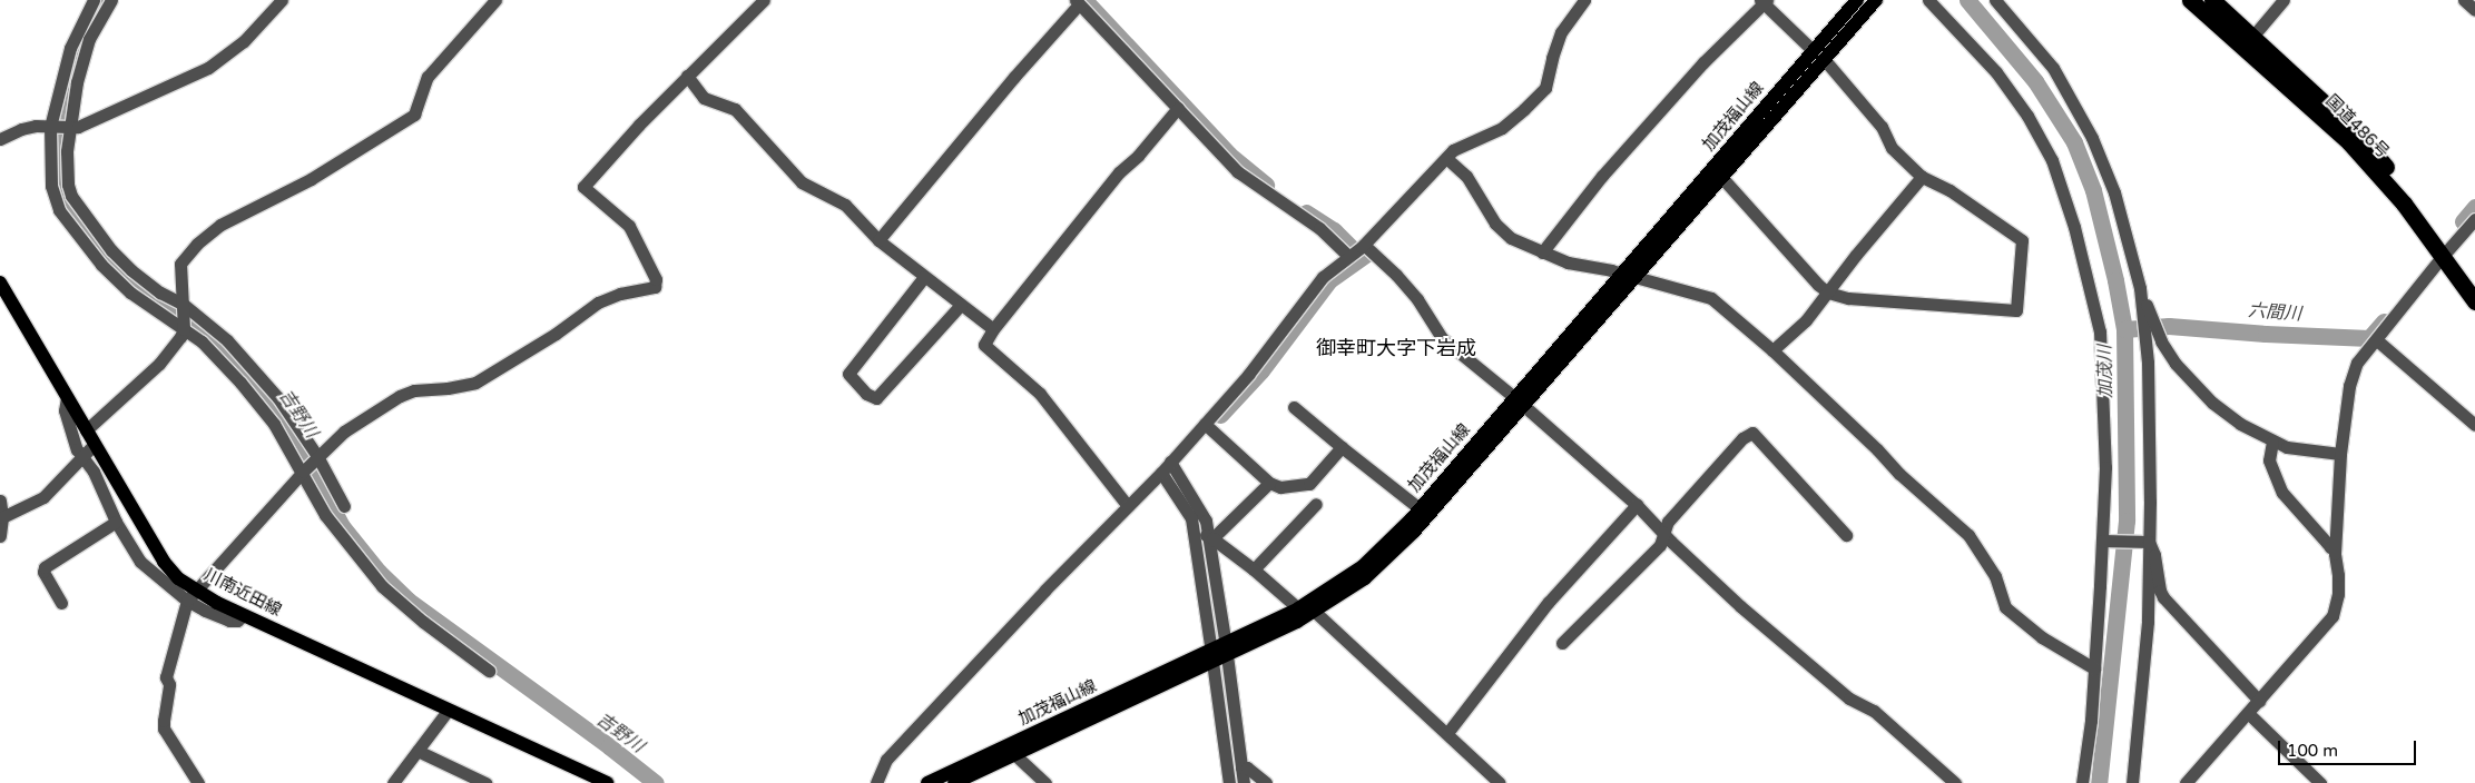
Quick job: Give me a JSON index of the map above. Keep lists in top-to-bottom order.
{
  "streets": {
    "highway": ["国道486号"],
    "main road": ["加茂福山線", "川南近田線"]
  },
  "districts": ["御幸町大字下岩成"],
  "water": ["六間川", "加茂川", "吉野川"],
  "scale_bar": "100 m"
}
